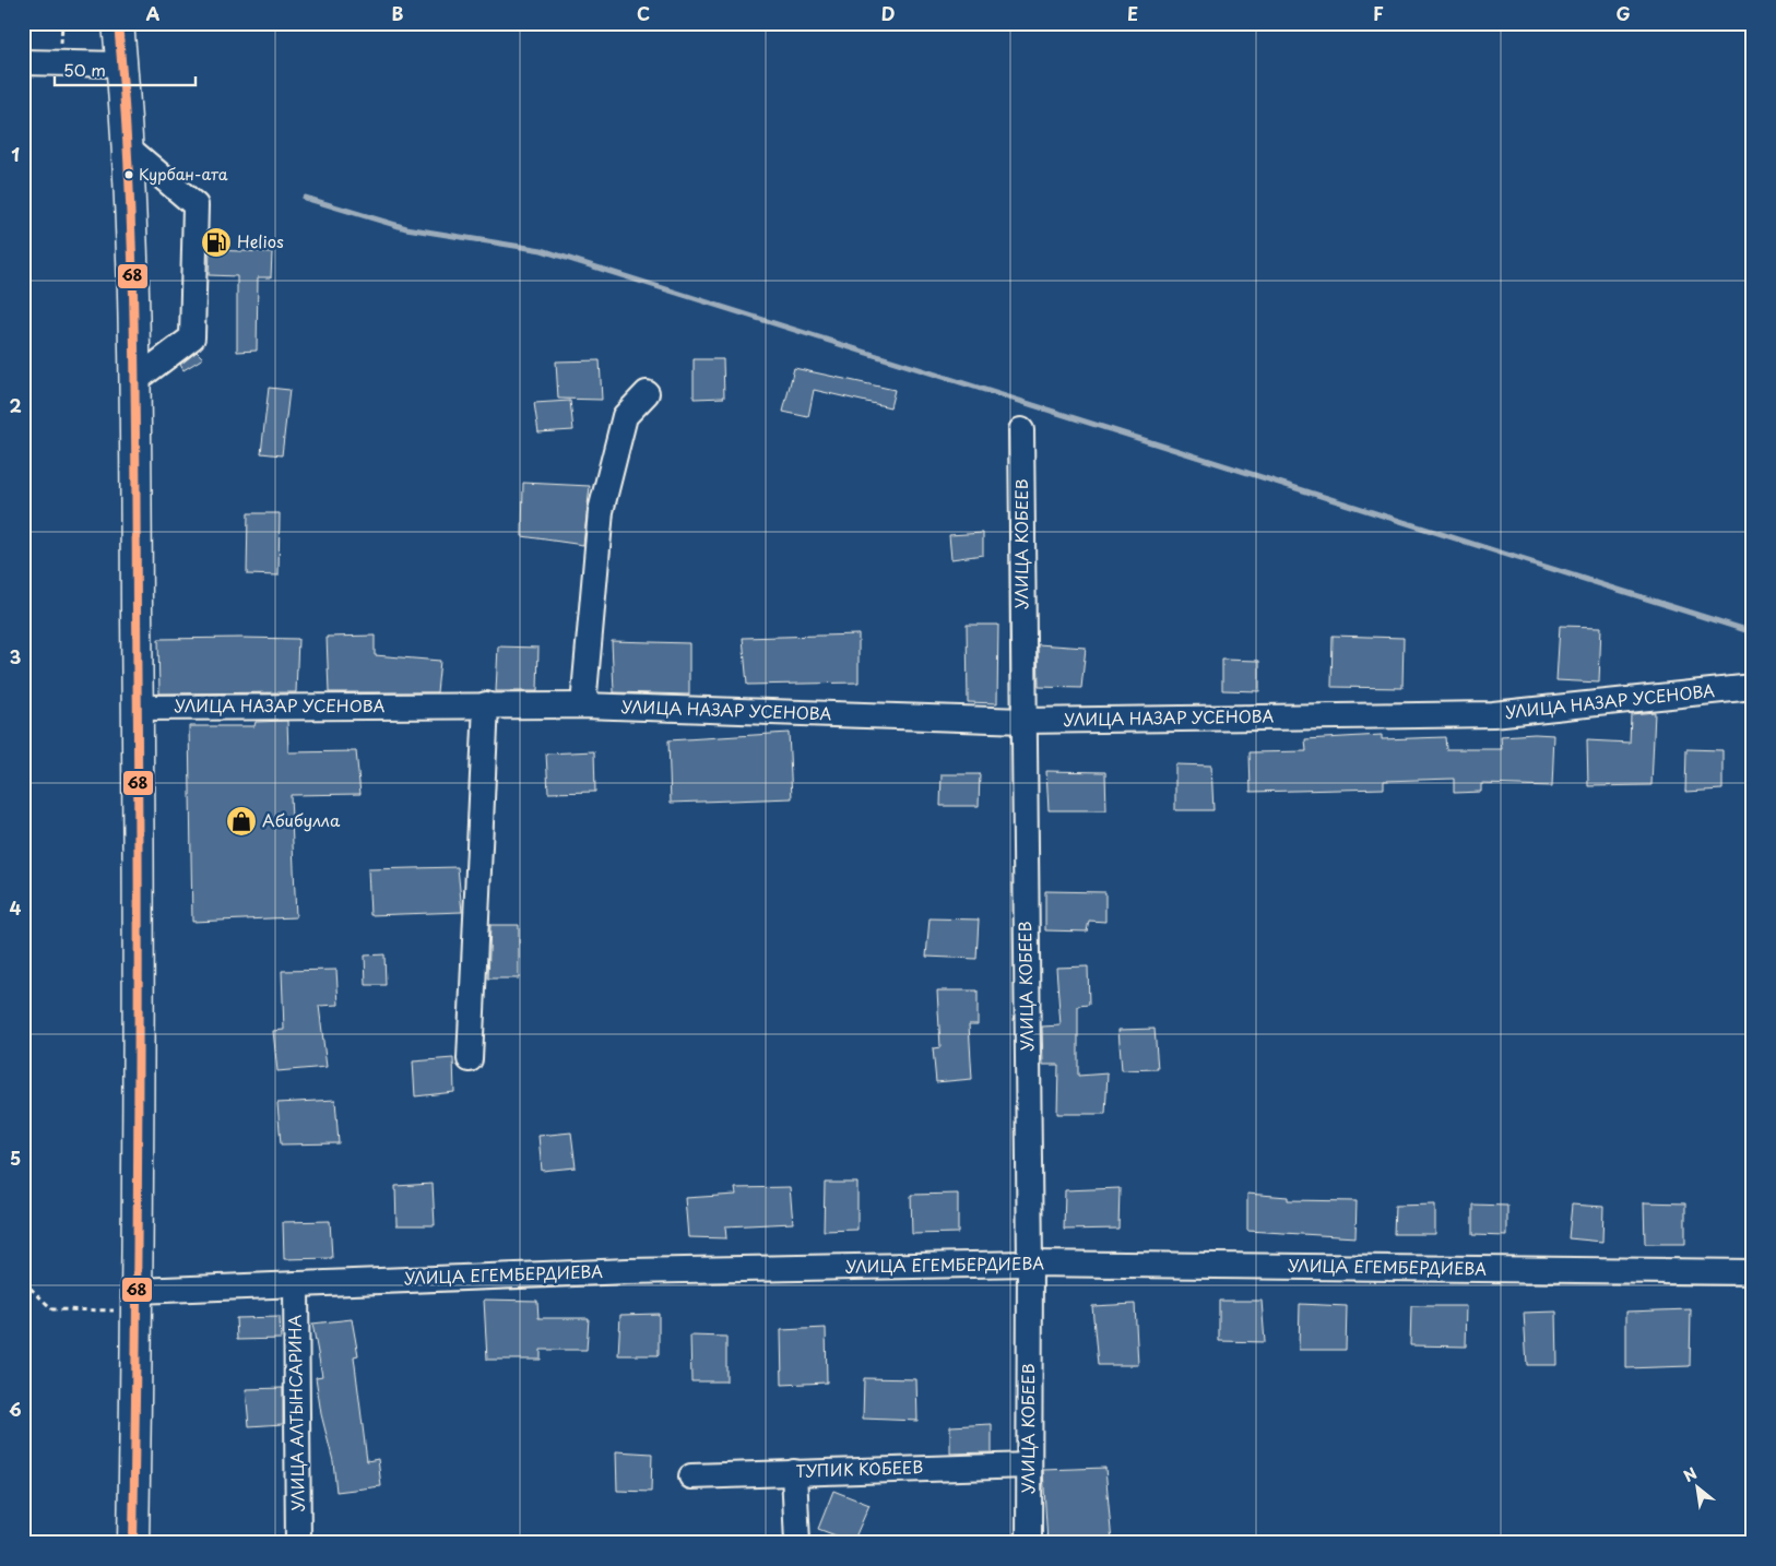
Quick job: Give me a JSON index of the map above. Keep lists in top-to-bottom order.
{
  "streets": {
    "street": [
      "УЛИЦА КОБЕЕВ",
      "УЛИЦА НАЗАР УСЕНОВА",
      "УЛИЦА ЕГЕМБЕРДИЕВА",
      "УЛИЦА АЛТЫНСАРИНА",
      "ТУПИК КОБЕЕВ"
    ]
  },
  "crossings": [
    ["УЛИЦА КОБЕЕВ", "УЛИЦА НАЗАР УСЕНОВА"],
    ["УЛИЦА КОБЕЕВ", "УЛИЦА ЕГЕМБЕРДИЕВА"],
    ["УЛИЦА КОБЕЕВ", "ТУПИК КОБЕЕВ"],
    ["УЛИЦА ЕГЕМБЕРДИЕВА", "УЛИЦА АЛТЫНСАРИНА"]
  ],
  "places": {
    "other": ["Курбан-ата"],
    "fuel station": ["Helios"],
    "shop": ["Абибулла"]
  },
  "lines": ["transit line 68"],
  "scale_bar": "50 m",
  "north": "top left",
  "grid": {
    "columns": [
      "A",
      "B",
      "C",
      "D",
      "E",
      "F",
      "G"
    ],
    "rows": [
      "1",
      "2",
      "3",
      "4",
      "5",
      "6"
    ]
  }
}
